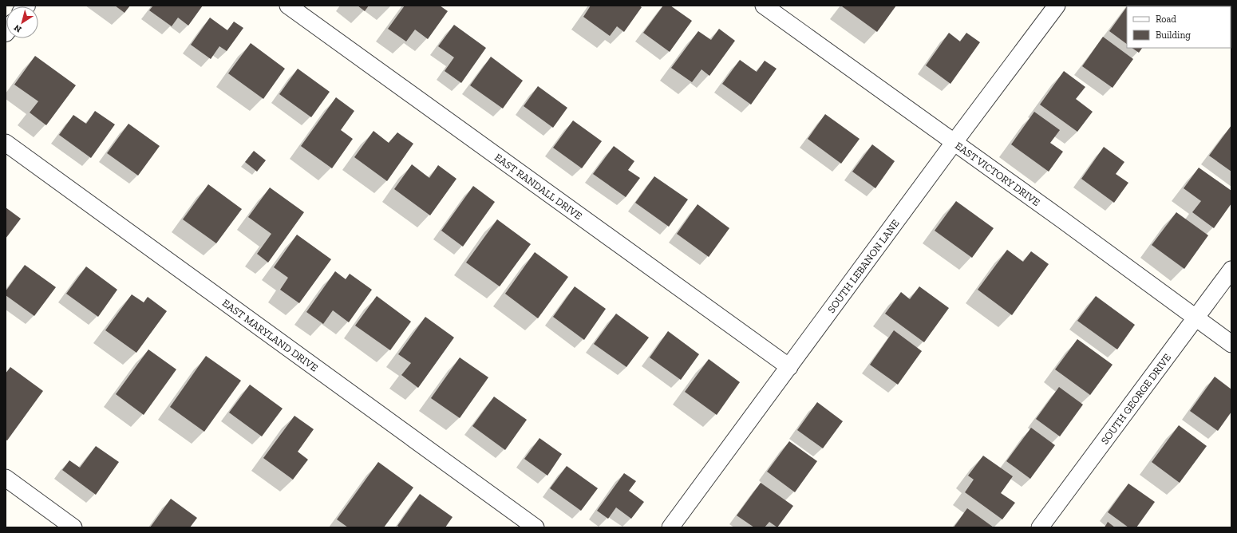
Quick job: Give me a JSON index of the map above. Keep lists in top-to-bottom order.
{
  "streets": {
    "street": [
      "EAST VICTORY DRIVE",
      "EAST RANDALL DRIVE",
      "SOUTH LEBANON LANE",
      "EAST MARYLAND DRIVE",
      "SOUTH GEORGE DRIVE"
    ]
  },
  "crossings": [
    ["EAST VICTORY DRIVE", "SOUTH LEBANON LANE"],
    ["EAST VICTORY DRIVE", "SOUTH GEORGE DRIVE"],
    ["EAST RANDALL DRIVE", "SOUTH LEBANON LANE"]
  ],
  "legend": ["Road", "Building"],
  "north": "bottom left"
}
